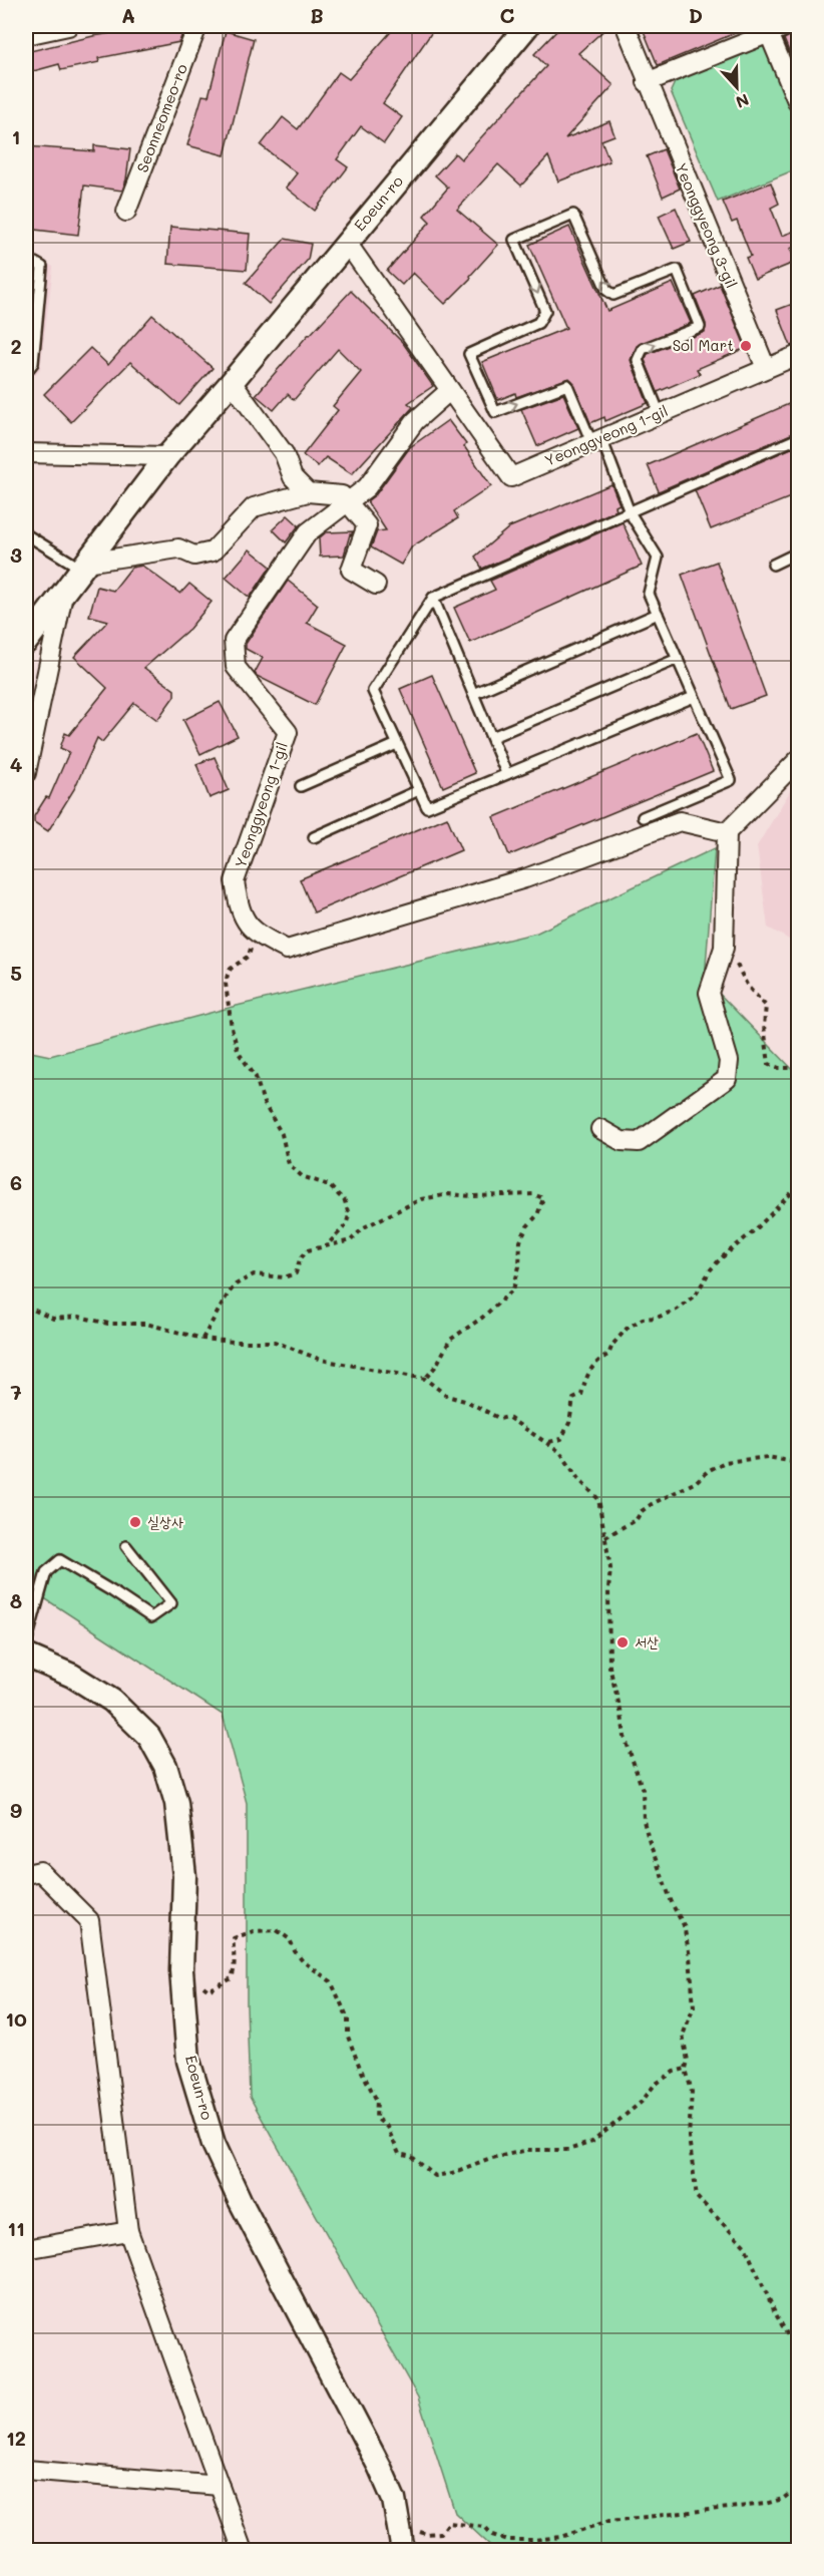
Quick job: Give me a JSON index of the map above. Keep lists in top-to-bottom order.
{
  "streets": {
    "street": [
      "Seonneomeo-ro",
      "Eoeun-ro",
      "Yeonggyeong 3-gil",
      "Yeonggyeong 1-gil"
    ]
  },
  "crossings": [
    ["Eoeun-ro", "Yeonggyeong 1-gil"],
    ["Yeonggyeong 3-gil", "Yeonggyeong 1-gil"]
  ],
  "places": ["Sol Mart", "실상사", "서산"],
  "north": "bottom",
  "grid": {
    "columns": [
      "A",
      "B",
      "C",
      "D"
    ],
    "rows": [
      "1",
      "2",
      "3",
      "4",
      "5",
      "6",
      "7",
      "8",
      "9",
      "10",
      "11",
      "12"
    ]
  }
}
